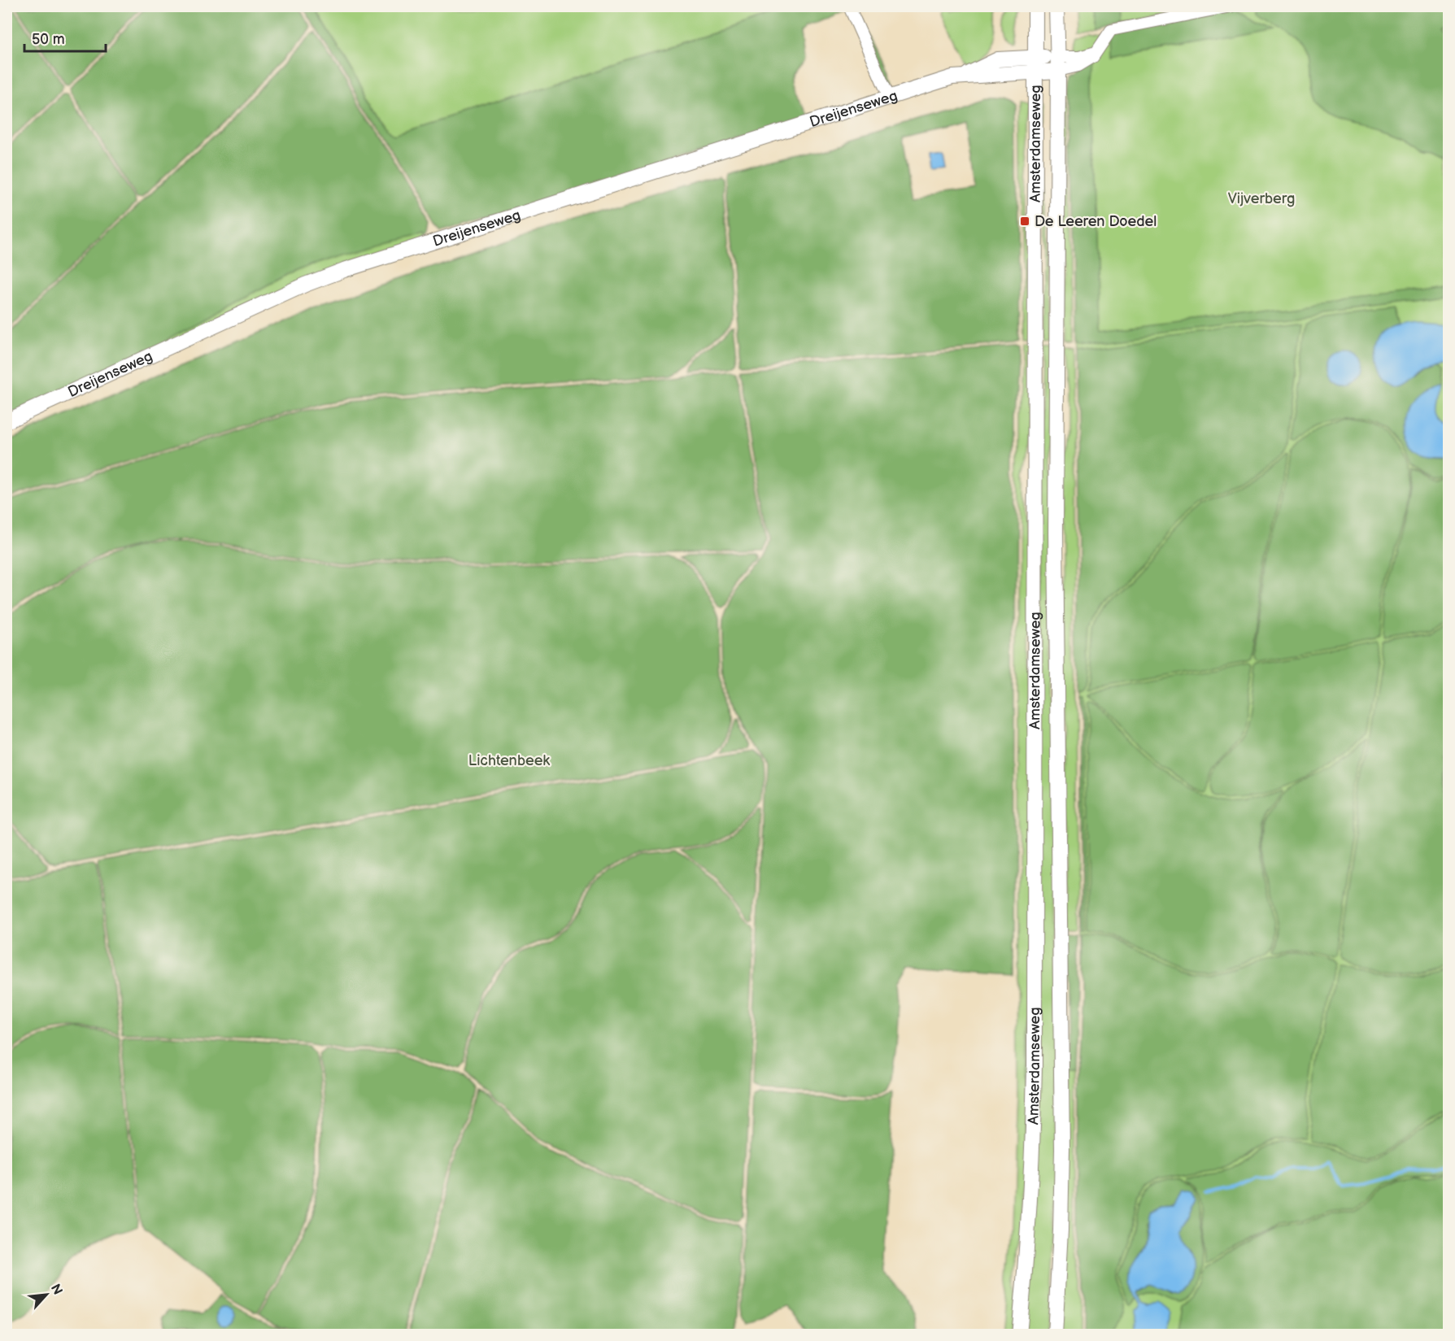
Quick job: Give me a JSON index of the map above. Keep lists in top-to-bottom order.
{
  "streets": {
    "main road": ["Dreijenseweg", "Amsterdamseweg"]
  },
  "crossings": [
    ["Dreijenseweg", "Amsterdamseweg"]
  ],
  "parks": ["Vijverberg", "Lichtenbeek"],
  "places": {
    "transit": ["De Leeren Doedel"]
  },
  "scale_bar": "50 m",
  "north": "top right"
}
